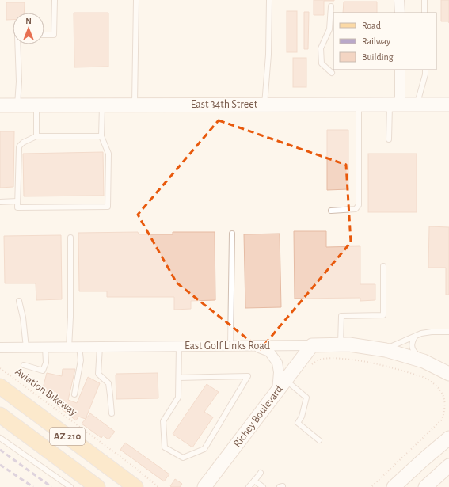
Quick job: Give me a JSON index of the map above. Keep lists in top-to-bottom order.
{
  "streets": {
    "main road": ["AZ 210"],
    "street": ["East 34th Street", "East Golf Links Road", "Richey Boulevard"],
    "path": ["Aviation Bikeway"]
  },
  "crossings": [
    ["East Golf Links Road", "Richey Boulevard"]
  ],
  "legend": ["Road", "Railway", "Building"],
  "north": "top"
}
